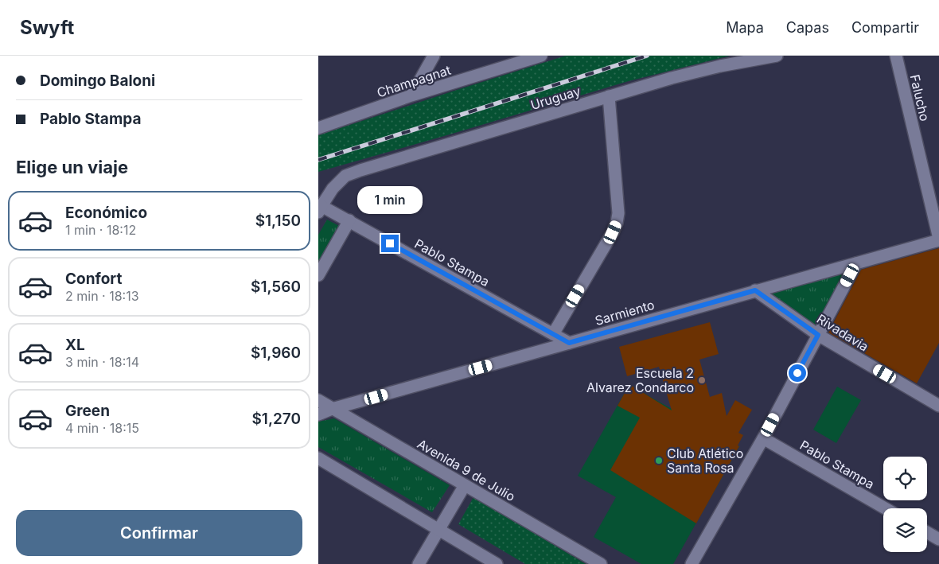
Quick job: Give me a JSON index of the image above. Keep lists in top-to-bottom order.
{
  "streets": {
    "street": [
      "Champagnat",
      "Uruguay",
      "Falucho",
      "Pablo Stampa",
      "Sarmiento",
      "Rivadavia",
      "Avenida 9 de Julio"
    ]
  },
  "crossings": [
    ["Uruguay", "Pablo Stampa"],
    ["Falucho", "Sarmiento"],
    ["Pablo Stampa", "Sarmiento"],
    ["Sarmiento", "Rivadavia"],
    ["Sarmiento", "Avenida 9 de Julio"]
  ],
  "places": ["Escuela 2 Alvarez Condarco", "Club Atlético Santa Rosa"],
  "page": {
    "header": "Swyft",
    "nav": ["Mapa", "Capas", "Compartir"],
    "banner": ["Domingo Baloni", "Pablo Stampa"],
    "heading": "Elige un viaje",
    "bubble": "1 min",
    "list": [
      {
        "name": "Económico",
        "note": "1 min · 18:12",
        "value": "$1,150"
      },
      {
        "name": "Confort",
        "note": "2 min · 18:13",
        "value": "$1,560"
      },
      {
        "name": "XL",
        "note": "3 min · 18:14",
        "value": "$1,960"
      },
      {
        "name": "Green",
        "note": "4 min · 18:15",
        "value": "$1,270"
      }
    ],
    "buttons": "Confirmar"
  }
}
